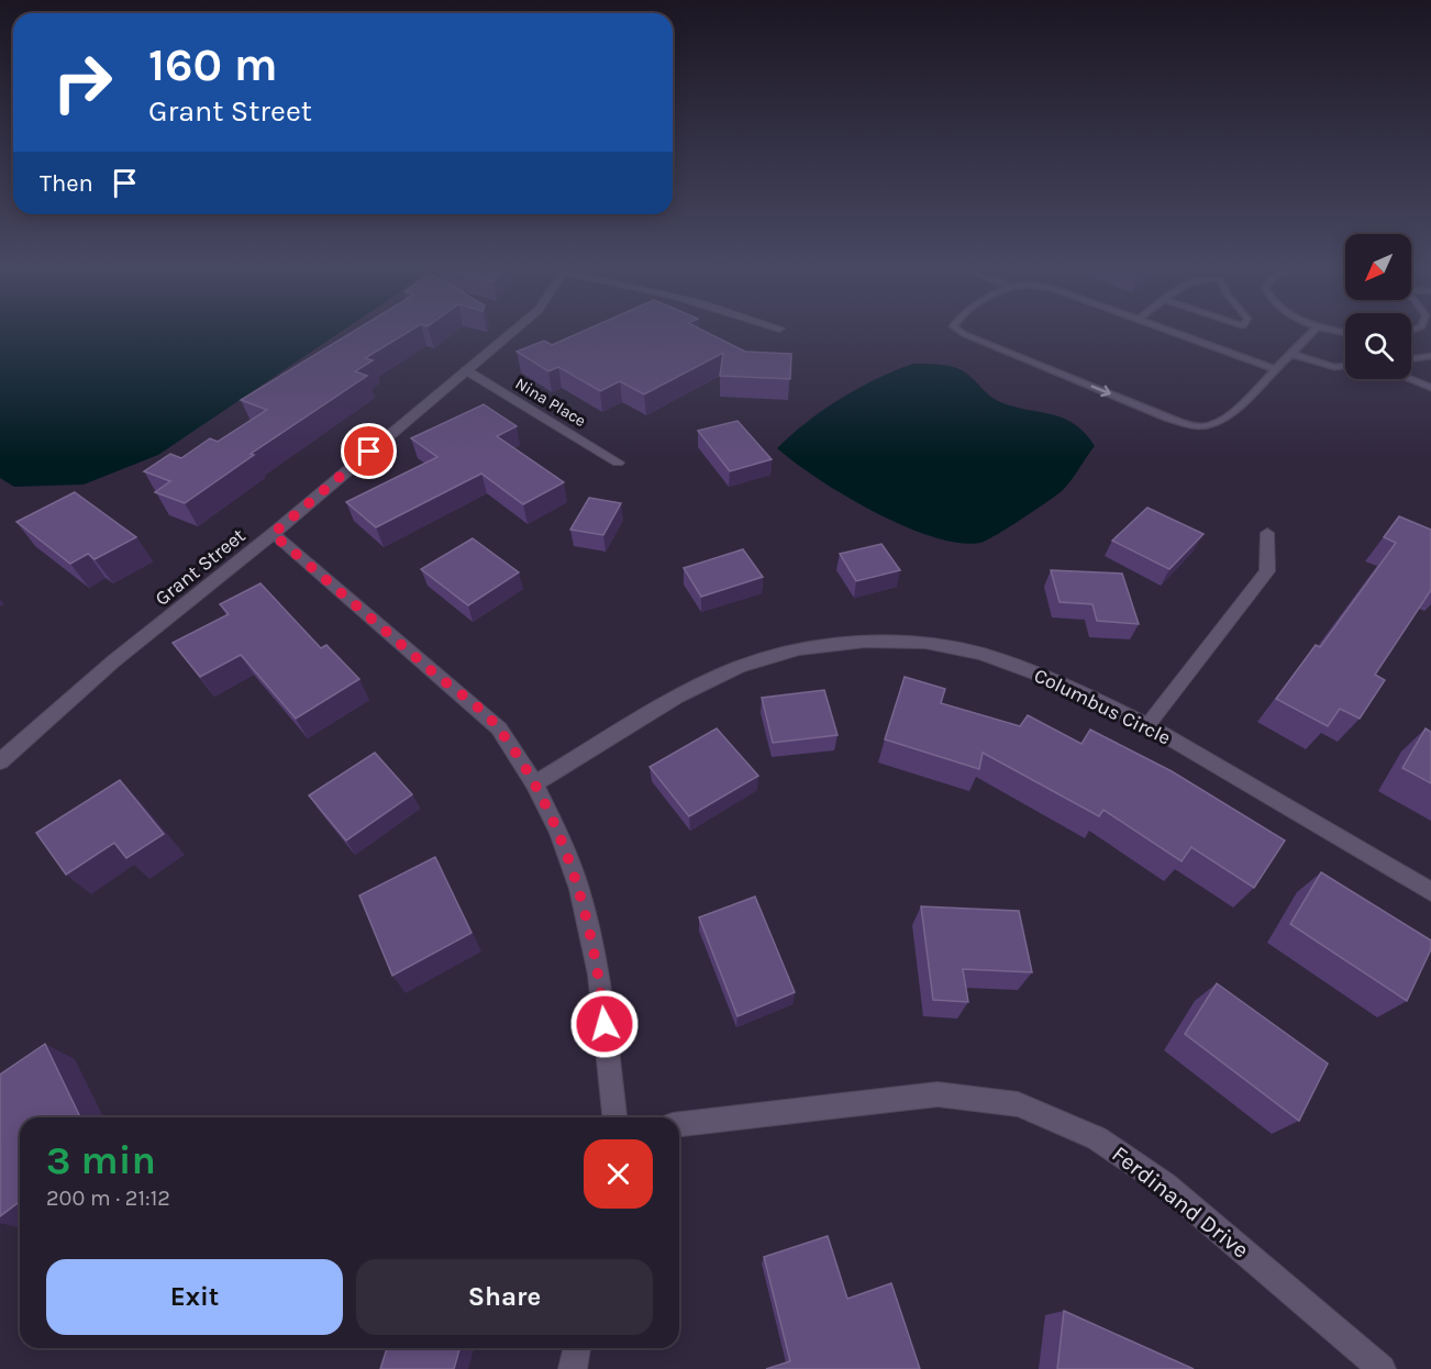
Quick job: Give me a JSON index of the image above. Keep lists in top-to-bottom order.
{
  "streets": {
    "street": [
      "Nina Place",
      "Grant Street",
      "Columbus Circle",
      "Ferdinand Drive"
    ]
  },
  "crossings": [
    ["Nina Place", "Grant Street"]
  ],
  "north": "bottom left",
  "page": {
    "turn": ["160 m", "Grant Street"],
    "then": "Then",
    "heading": ["3 min", "200 m · 21:12"],
    "buttons": ["Exit", "Share"]
  }
}
